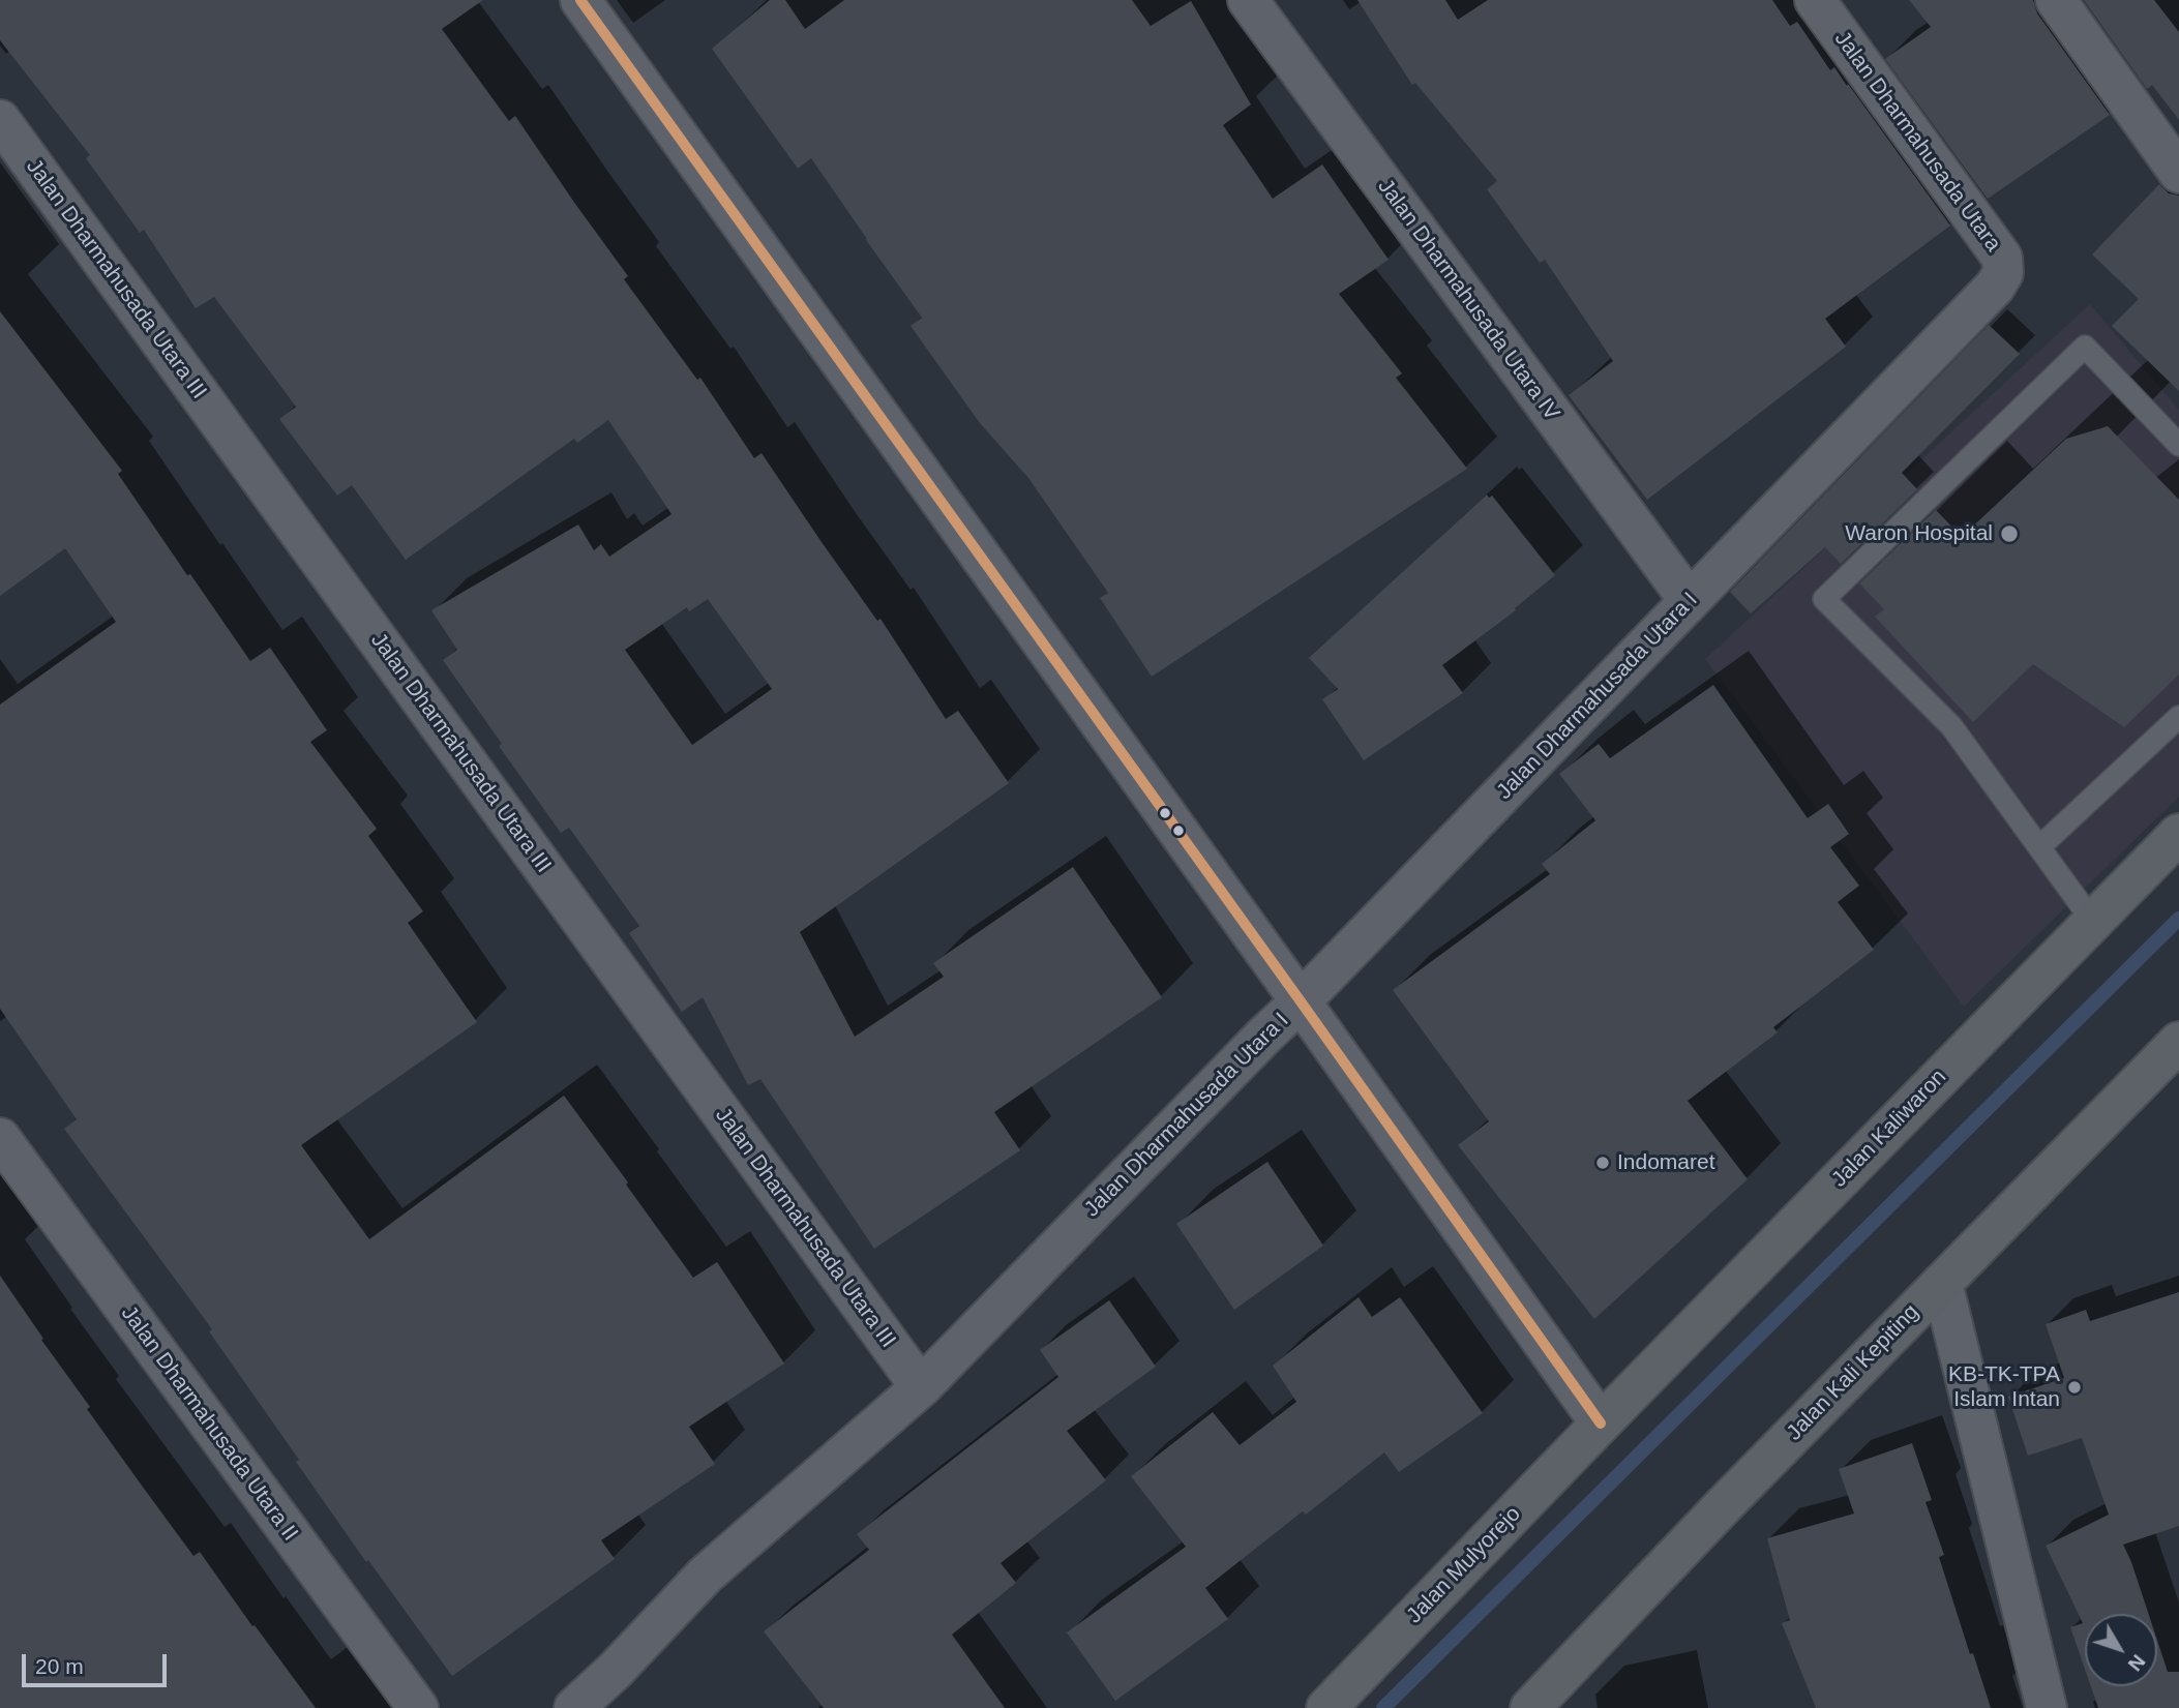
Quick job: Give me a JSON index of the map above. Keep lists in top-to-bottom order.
{
  "streets": {
    "main road": ["Jalan Kaliwaron", "Jalan Kali Kepiting", "Jalan Mulyorejo"],
    "street": [
      "Jalan Dharmahusada Utara",
      "Jalan Dharmahusada Utara III",
      "Jalan Dharmahusada Utara IV",
      "Jalan Dharmahusada Utara I",
      "Jalan Dharmahusada Utara II"
    ]
  },
  "crossings": [
    ["Jalan Dharmahusada Utara", "Jalan Dharmahusada Utara I"],
    ["Jalan Dharmahusada Utara III", "Jalan Dharmahusada Utara I"],
    ["Jalan Dharmahusada Utara IV", "Jalan Dharmahusada Utara I"],
    ["Jalan Kaliwaron", "Jalan Mulyorejo"]
  ],
  "places": ["Waron Hospital", "Indomaret", "KB-TK-TPA Islam Intan"],
  "scale_bar": "20 m",
  "north": "bottom right"
}
